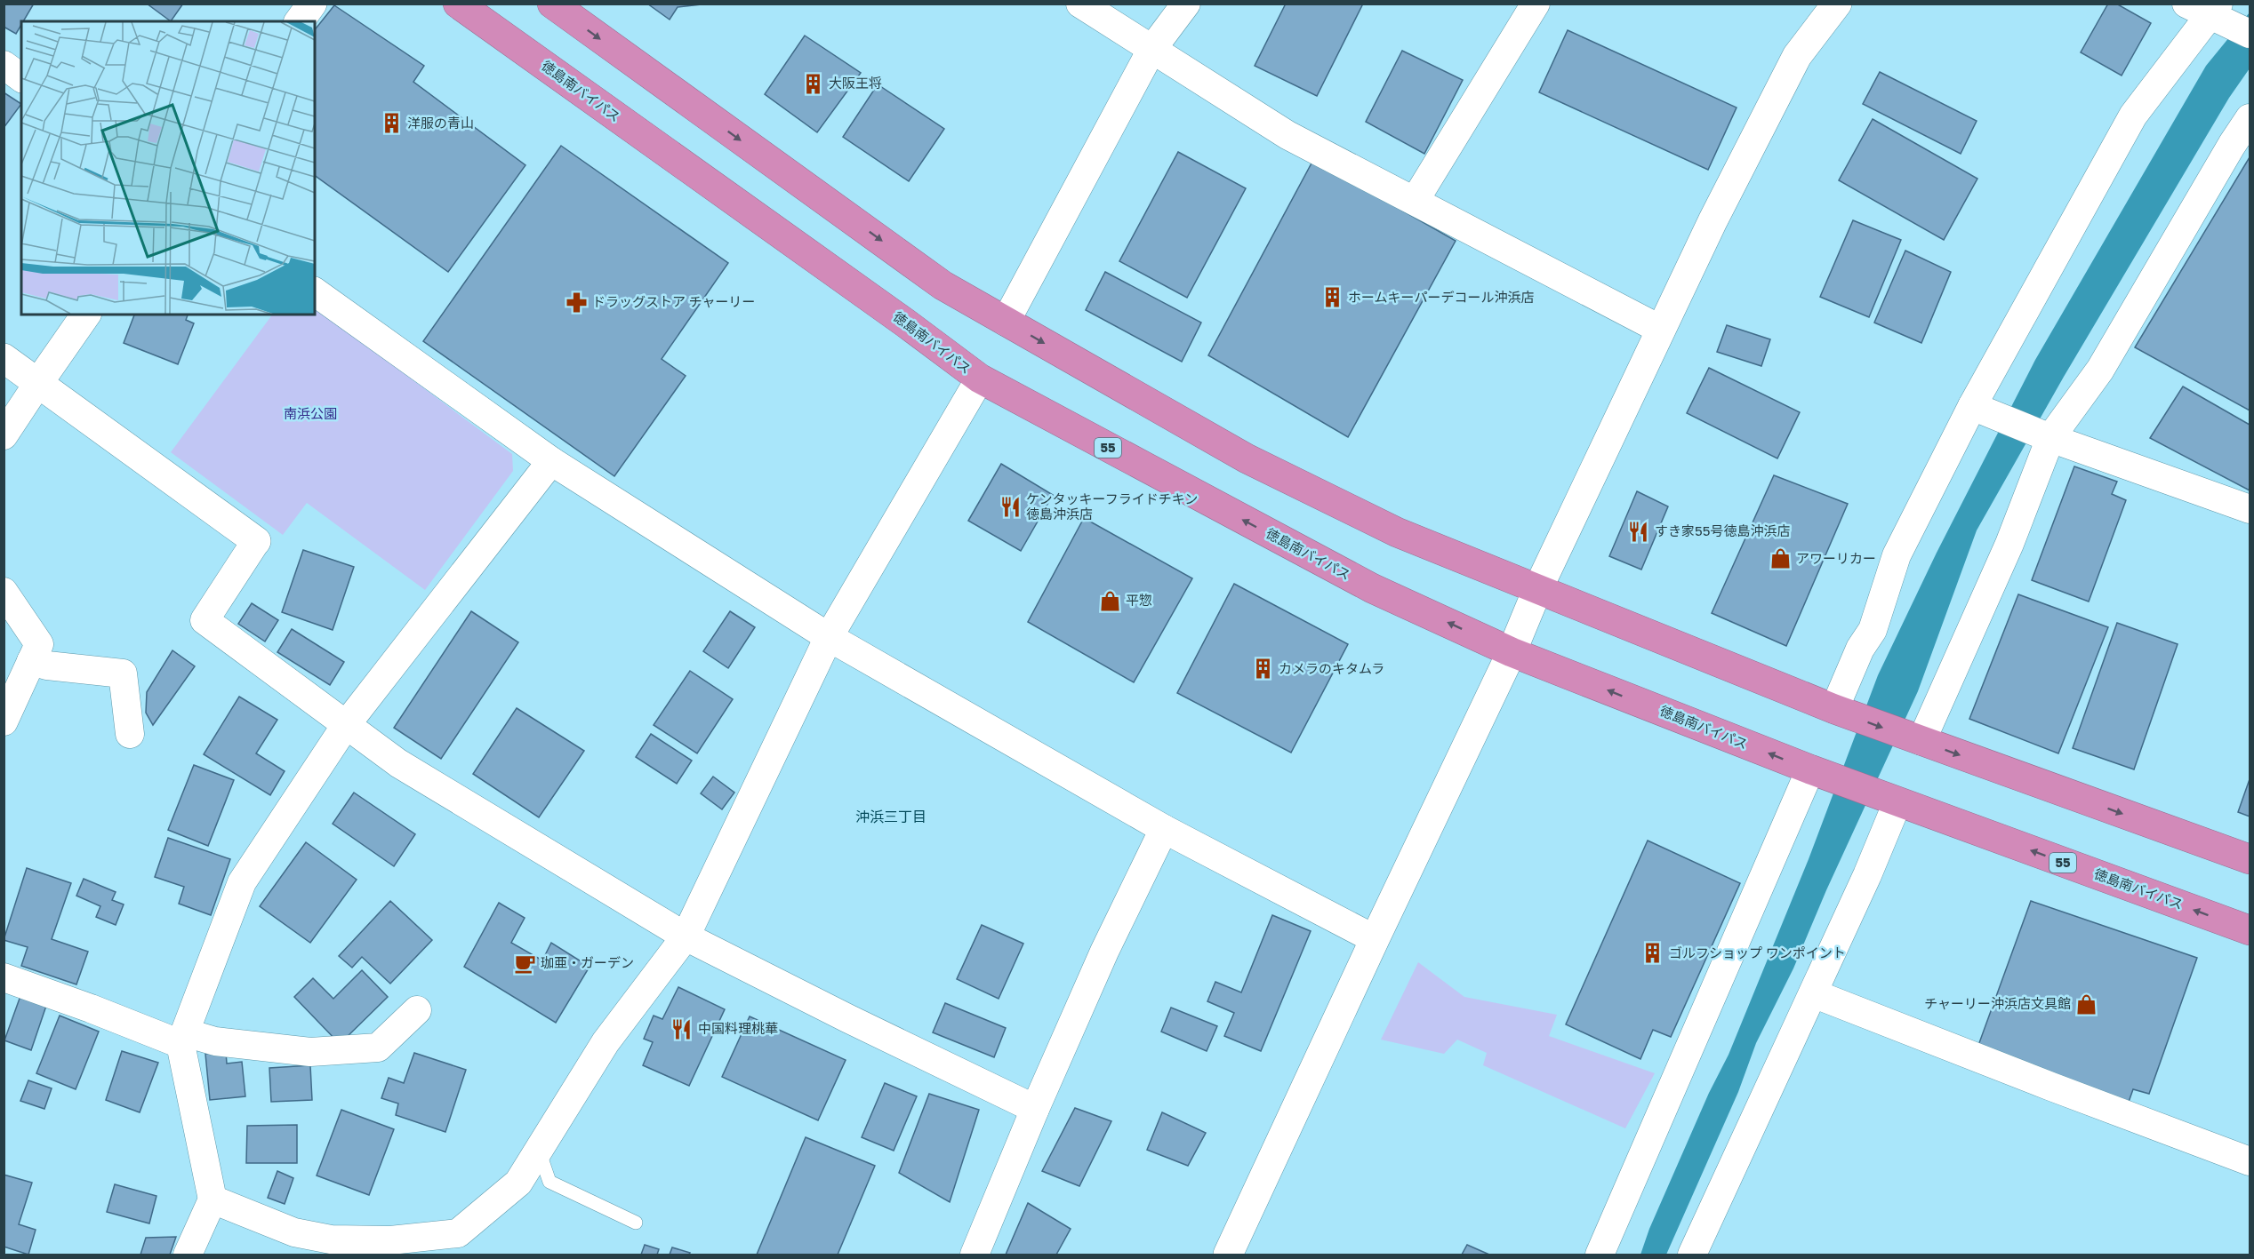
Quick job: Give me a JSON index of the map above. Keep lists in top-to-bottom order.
{
  "streets": {
    "highway": ["徳島南バイパス", "55"]
  },
  "districts": ["沖浜三丁目"],
  "parks": ["南浜公園"],
  "places": {
    "building": [
      "大阪王将",
      "洋服の青山",
      "ホームキーパーデコール沖浜店",
      "カメラのキタムラ",
      "ゴルフショップ ワンポイント"
    ],
    "pharmacy": ["ドラッグストア チャーリー"],
    "restaurant": ["ケンタッキーフライドチキン 徳島沖浜店", "すき家55号徳島沖浜店", "中国料理桃華"],
    "shop": ["アワーリカー", "平惣", "チャーリー沖浜店文具館"],
    "cafe": ["珈亜・ガーデン"]
  }
}
